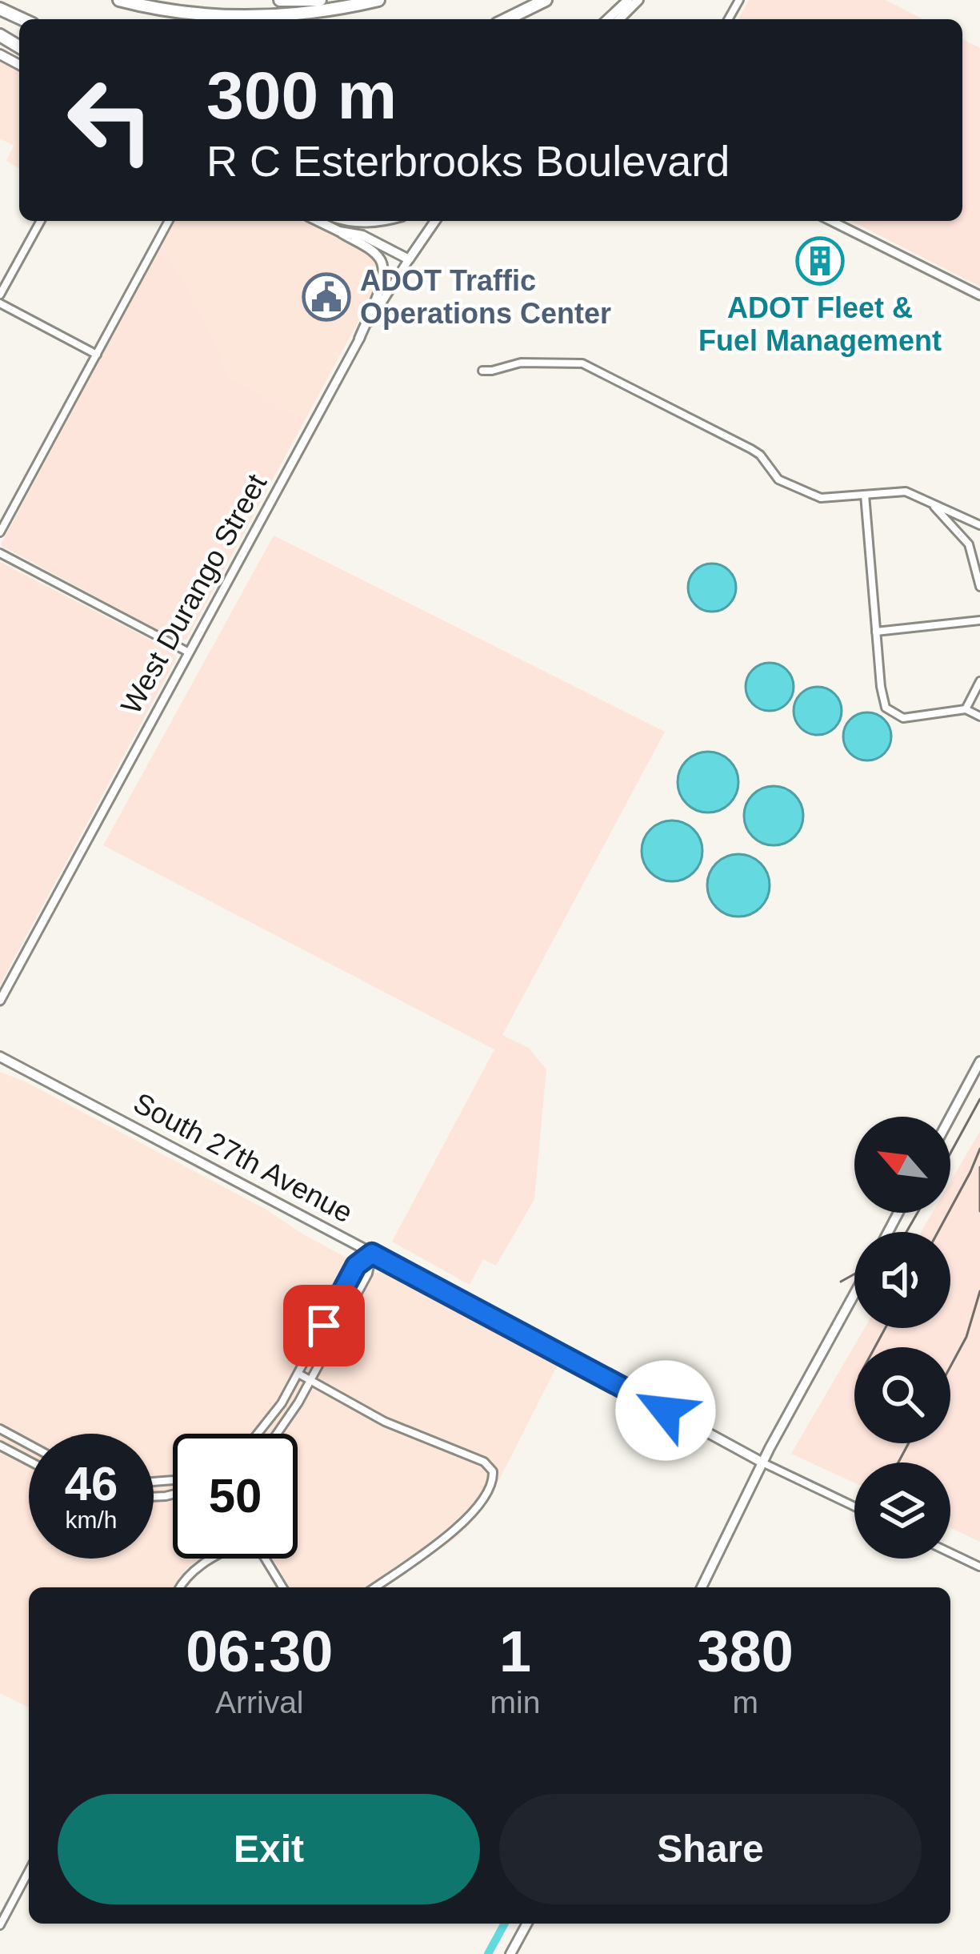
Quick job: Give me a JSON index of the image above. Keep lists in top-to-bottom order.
{
  "streets": {
    "main road": ["West Durango Street", "South 27th Avenue"]
  },
  "places": {
    "building": ["ADOT Fleet & Fuel Management"],
    "public building": ["ADOT Traffic Operations Center"]
  },
  "north": "top left",
  "page": {
    "turn": ["300 m", "R C Esterbrooks Boulevard"],
    "speed": "46 km/h",
    "limit": "50",
    "eta": [
      "06:30",
      "Arrival",
      "1",
      "min",
      "380",
      "m"
    ],
    "buttons": ["Exit", "Share"]
  }
}
